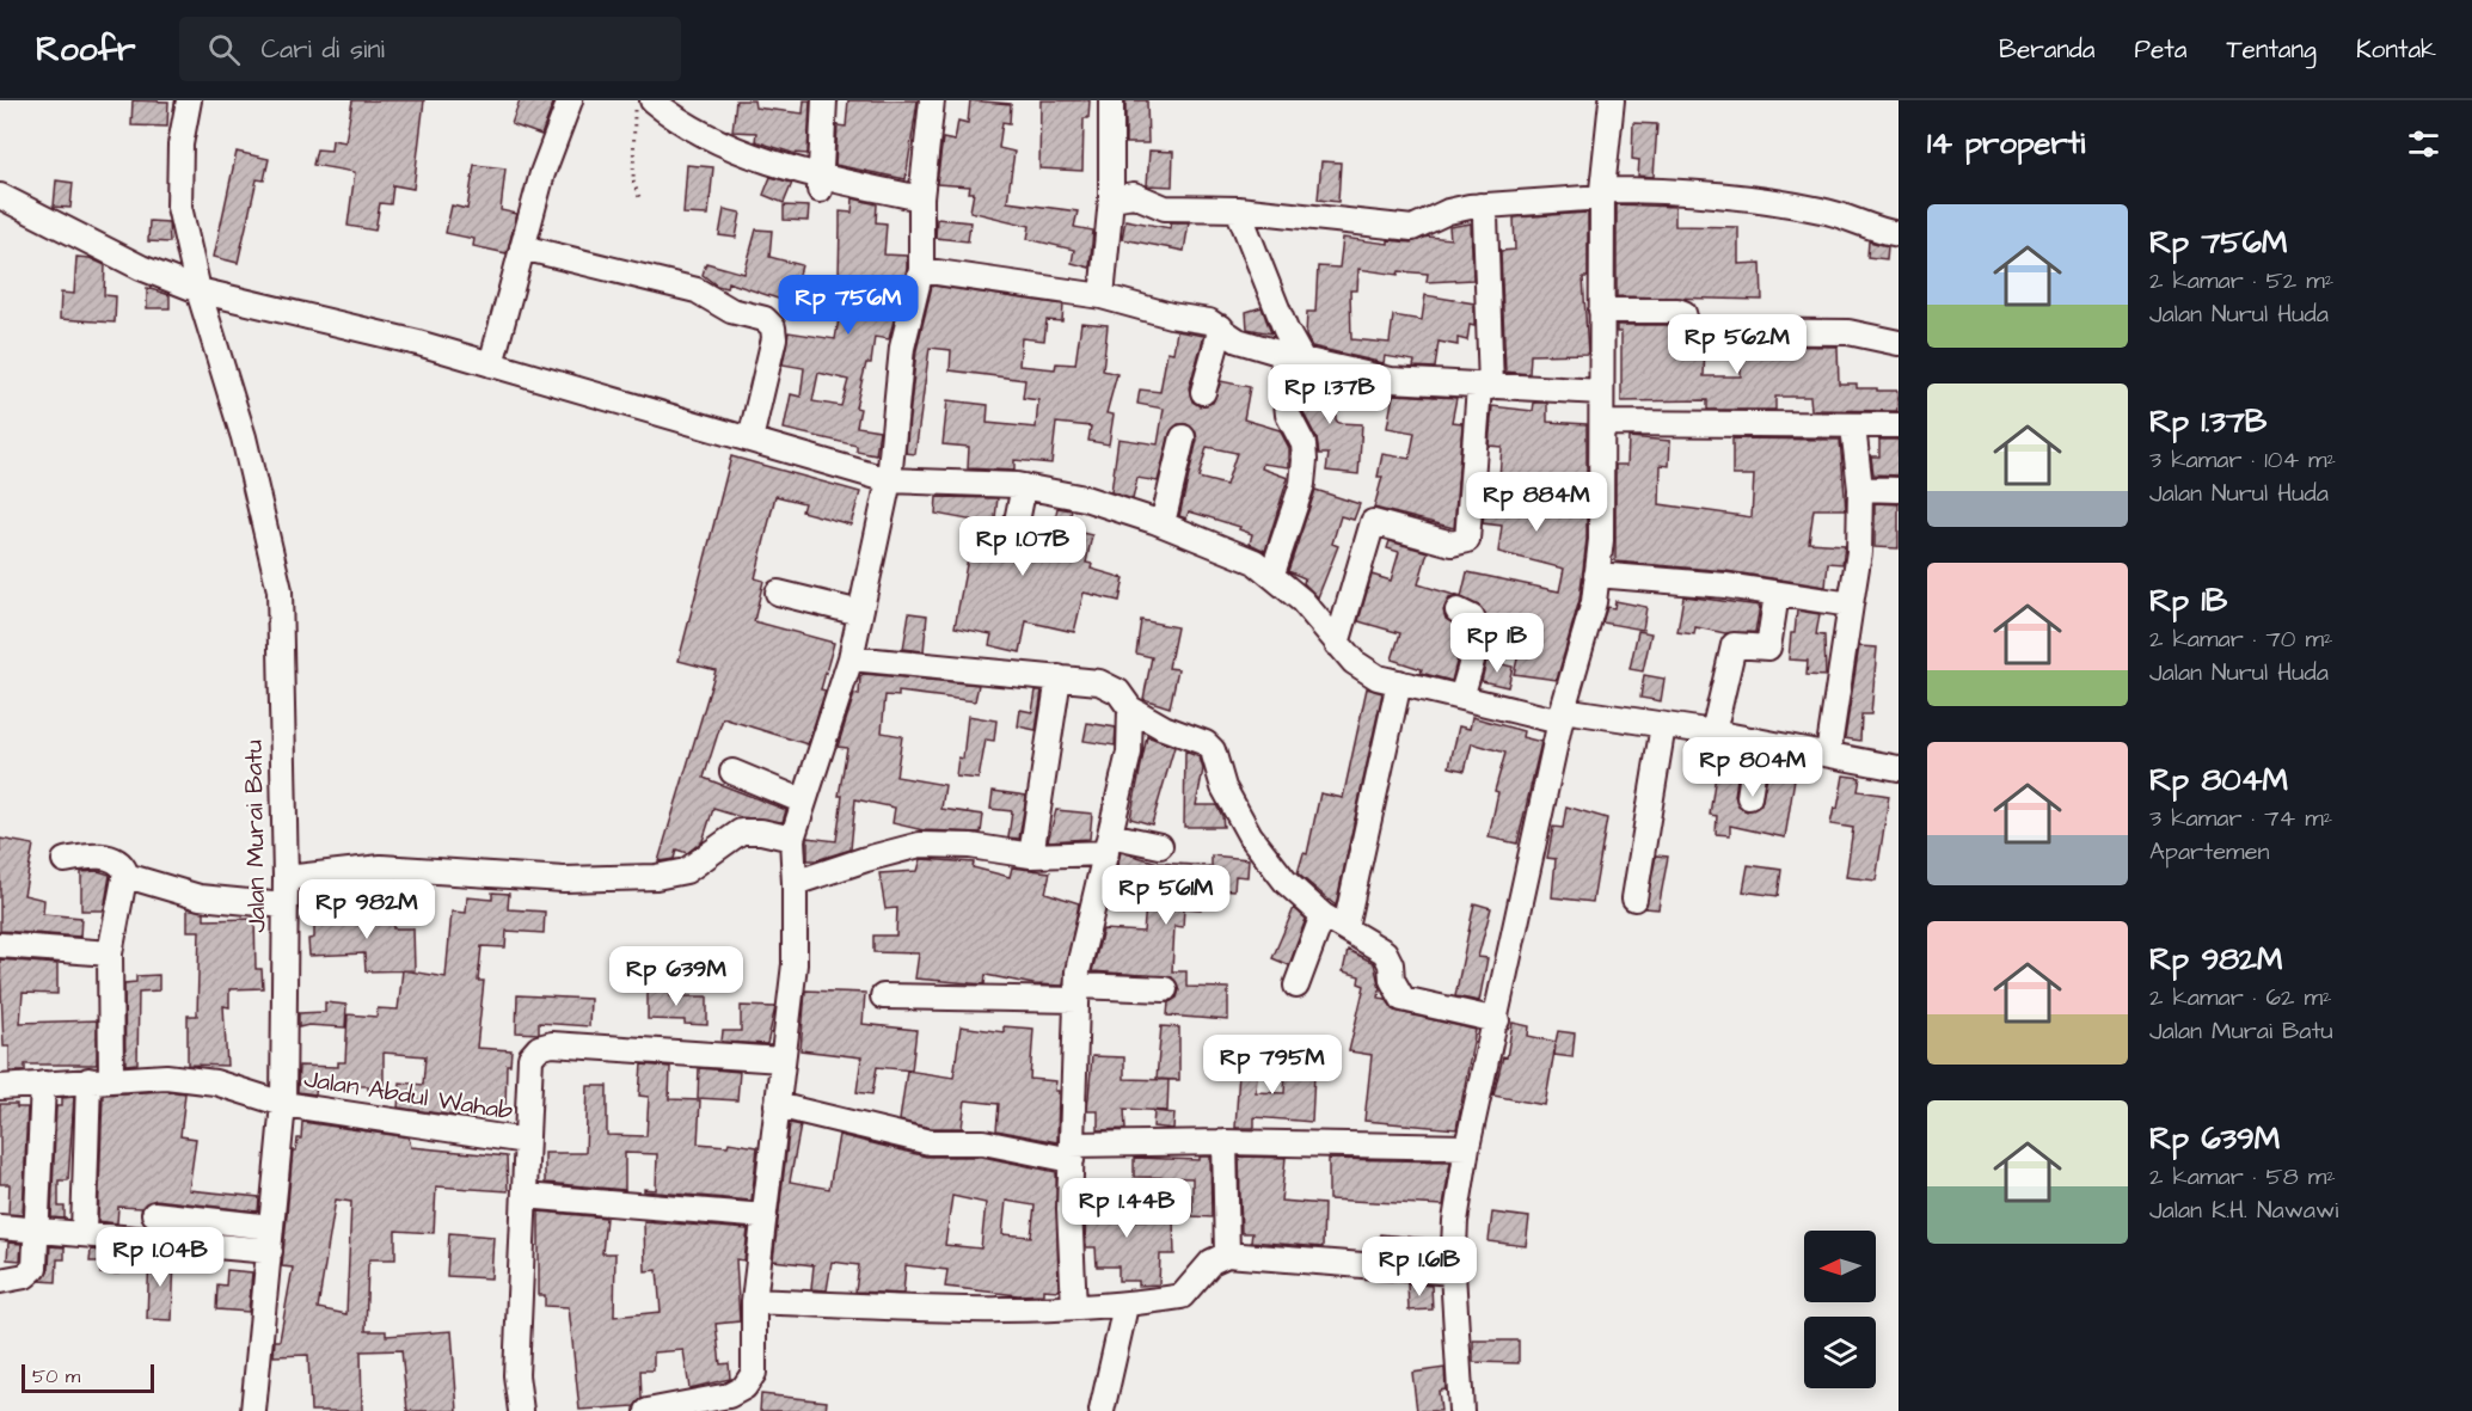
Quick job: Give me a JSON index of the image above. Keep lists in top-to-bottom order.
{
  "streets": {
    "street": ["Jalan Murai Batu", "Jalan Abdul Wahab"]
  },
  "crossings": [
    ["Jalan Murai Batu", "Jalan Abdul Wahab"]
  ],
  "scale_bar": "50 m",
  "north": "left",
  "page": {
    "header": "Roofr",
    "search": "Cari di sini",
    "nav": [
      "Beranda",
      "Peta",
      "Tentang",
      "Kontak"
    ],
    "heading": "14 properti",
    "list": [
      {
        "name": "Rp 756M",
        "note": "2 kamar · 52 m² · Jalan Nurul Huda"
      },
      {
        "name": "Rp 1.37B",
        "note": "3 kamar · 104 m² · Jalan Nurul Huda"
      },
      {
        "name": "Rp 1B",
        "note": "2 kamar · 70 m² · Jalan Nurul Huda"
      },
      {
        "name": "Rp 804M",
        "note": "3 kamar · 74 m² · Apartemen"
      },
      {
        "name": "Rp 982M",
        "note": "2 kamar · 62 m² · Jalan Murai Batu"
      },
      {
        "name": "Rp 639M",
        "note": "2 kamar · 58 m² · Jalan K.H. Nawawi"
      }
    ],
    "price": [
      "Rp 756M",
      "Rp 562M",
      "Rp 1.37B",
      "Rp 884M",
      "Rp 1.07B",
      "Rp 1B",
      "Rp 804M",
      "Rp 561M",
      "Rp 982M",
      "Rp 639M",
      "Rp 795M",
      "Rp 1.44B",
      "Rp 1.04B",
      "Rp 1.61B"
    ],
    "scale": "50 m"
  }
}
